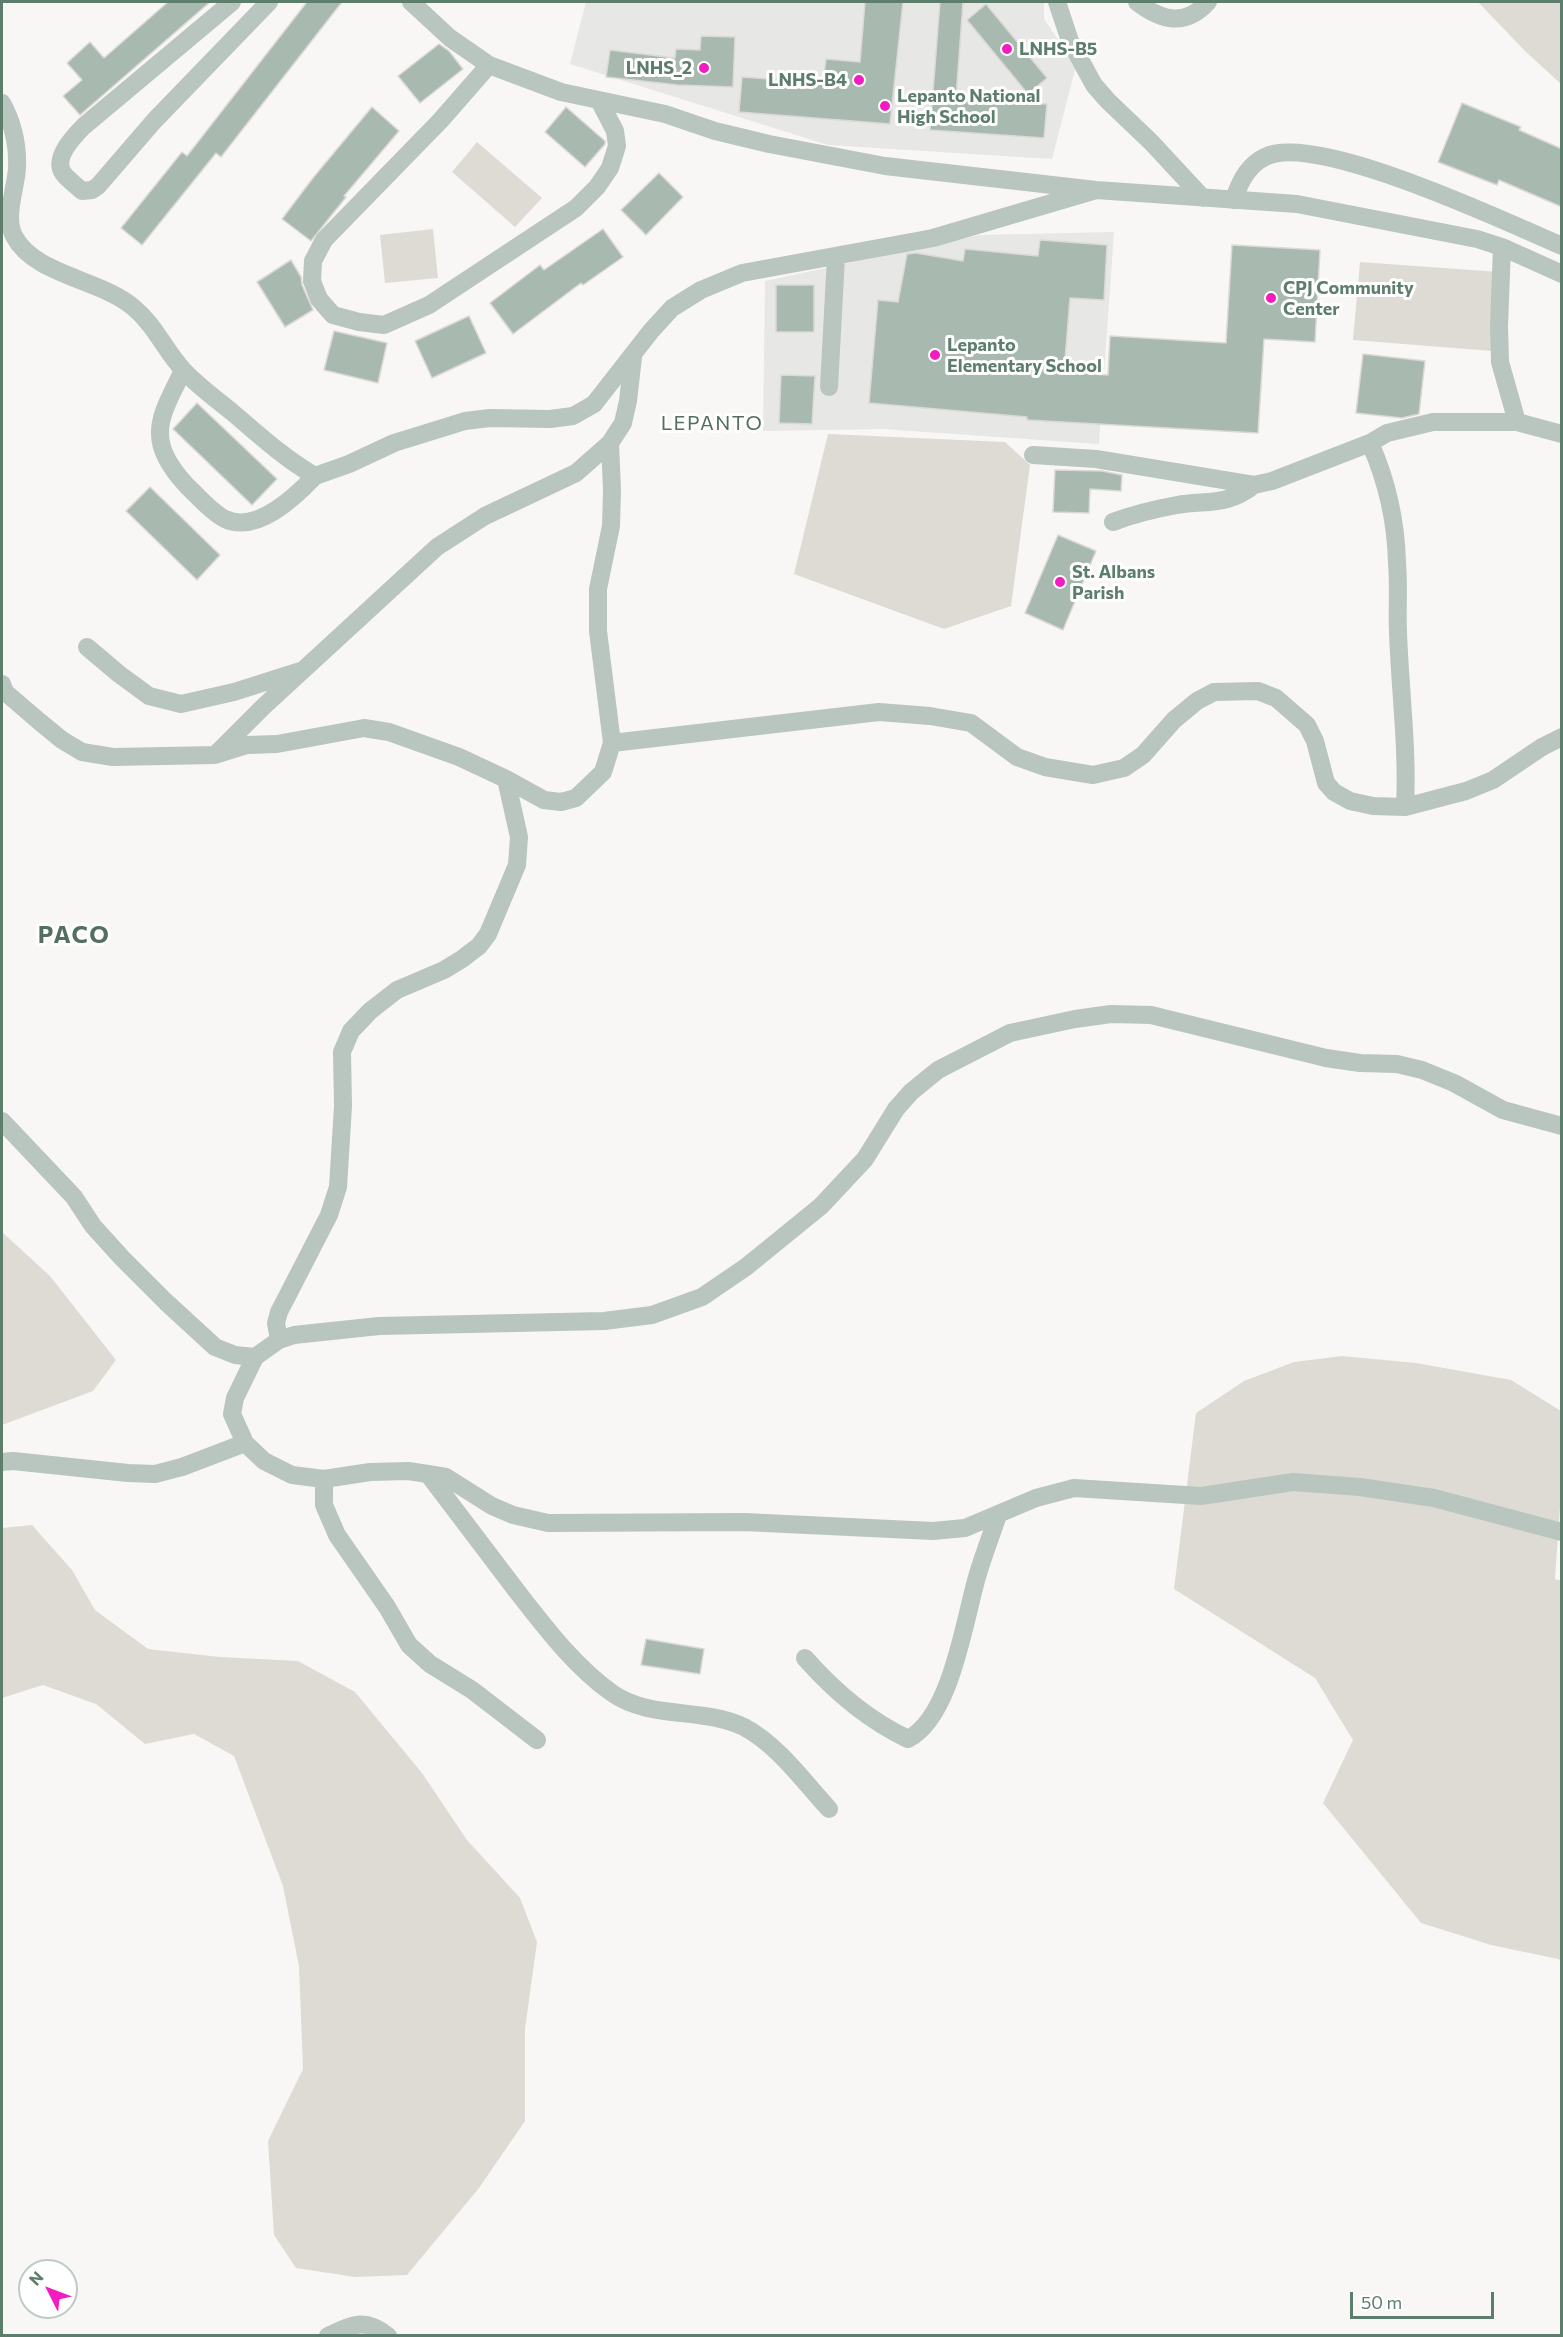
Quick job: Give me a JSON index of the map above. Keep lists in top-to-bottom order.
{
  "districts": ["LEPANTO", "PACO"],
  "places": [
    "LNHS-B5",
    "LNHS_2",
    "LNHS-B4",
    "Lepanto National High School",
    "CPJ Community Center",
    "Lepanto Elementary School",
    "St. Albans Parish"
  ],
  "scale_bar": "50 m",
  "north": "top left"
}
